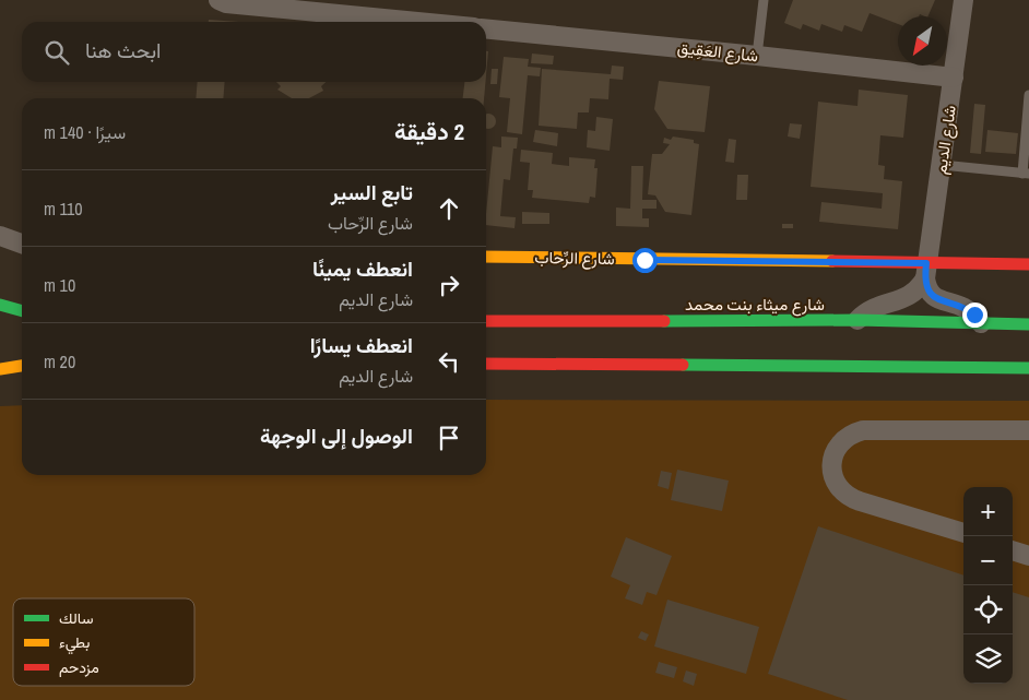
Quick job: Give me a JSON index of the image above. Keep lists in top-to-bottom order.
{
  "streets": {
    "main road": ["شارع الرِّحاب", "شارع ميثاء بنت محمد"],
    "street": ["شارع العَقِيق", "شارع الديم"]
  },
  "crossings": [
    ["شارع العَقِيق", "شارع الديم"],
    ["شارع الديم", "شارع الرِّحاب"]
  ],
  "legend": ["سالك", "بطيء", "مزدحم"],
  "north": "bottom left",
  "page": {
    "search": "ابحث هنا",
    "heading": ["2 دقيقة", "سيرًا · 140 m"],
    "list": [
      ["تابع السير", "شارع الرِّحاب", "110 m"],
      ["انعطف يمينًا", "شارع الديم", "10 m"],
      ["انعطف يسارًا", "شارع الديم", "20 m"],
      "الوصول إلى الوجهة"
    ],
    "map_buttons": ["+", "−"]
  }
}
